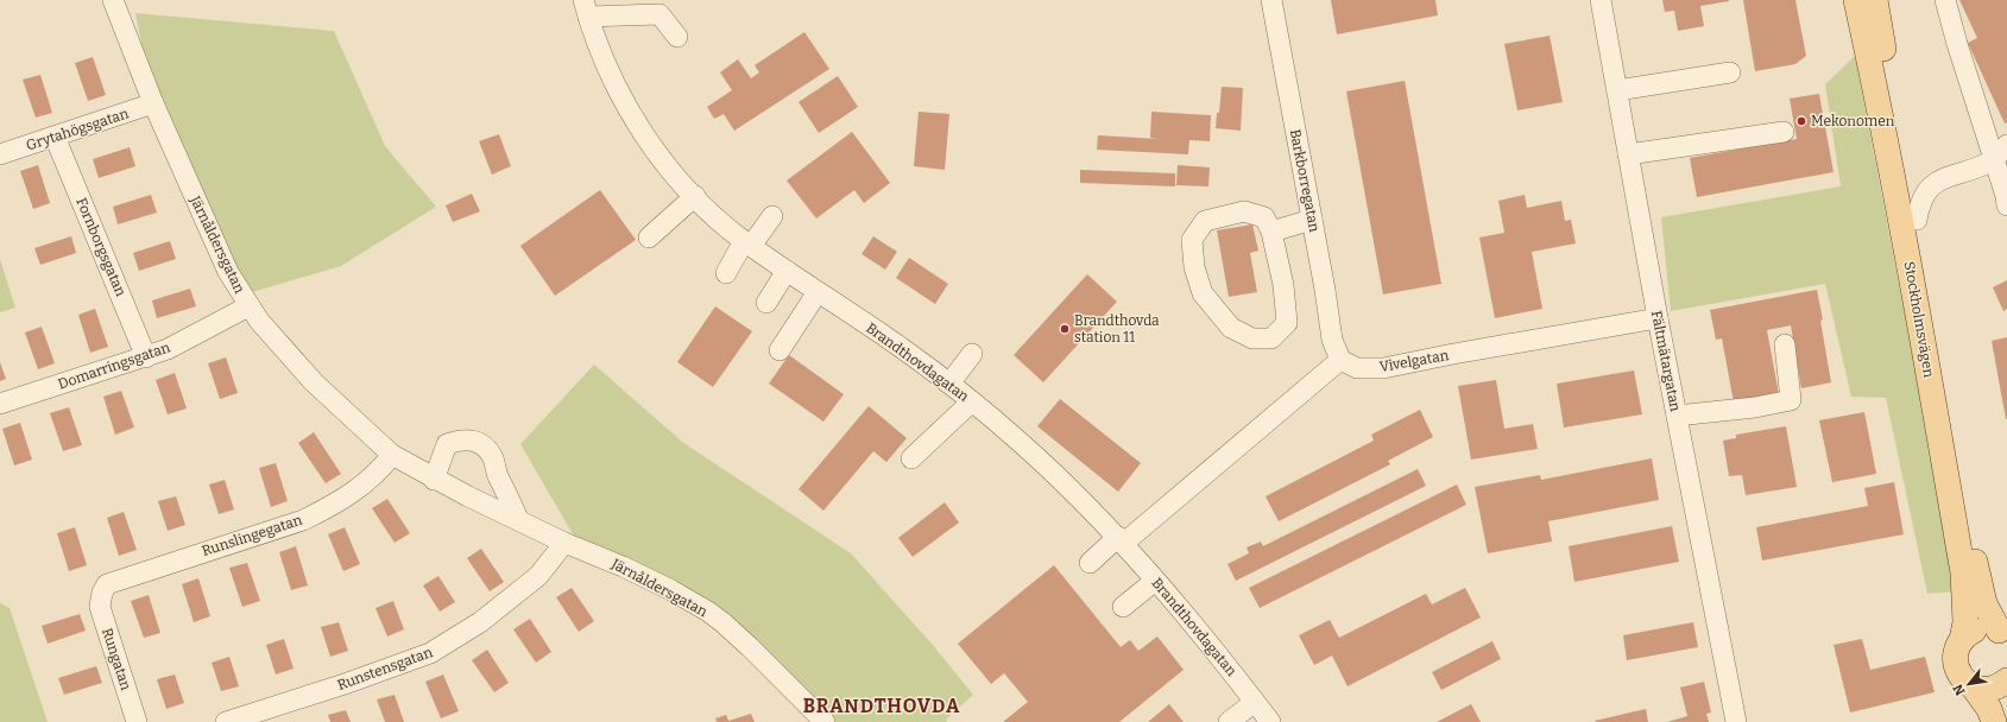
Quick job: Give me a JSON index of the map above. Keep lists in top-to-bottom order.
{
  "streets": {
    "main road": ["Stockholmsvägen"],
    "street": [
      "Grytahögsgatan",
      "Barkborregatan",
      "Järnåldersgatan",
      "Fornborgsgatan",
      "Vivelgatan",
      "Fältmätargatan",
      "Brandthovdagatan",
      "Domarringsgatan",
      "Runslingegatan",
      "Rungatan",
      "Runstensgatan"
    ]
  },
  "crossings": [
    ["Grytahögsgatan", "Järnåldersgatan"],
    ["Grytahögsgatan", "Fornborgsgatan"],
    ["Barkborregatan", "Vivelgatan"],
    ["Järnåldersgatan", "Domarringsgatan"],
    ["Järnåldersgatan", "Runslingegatan"],
    ["Järnåldersgatan", "Runstensgatan"],
    ["Fornborgsgatan", "Domarringsgatan"],
    ["Vivelgatan", "Fältmätargatan"],
    ["Runslingegatan", "Rungatan"]
  ],
  "districts": ["BRANDTHOVDA"],
  "places": ["Mekonomen", "Brandthovda station 11"],
  "north": "bottom left"
}
